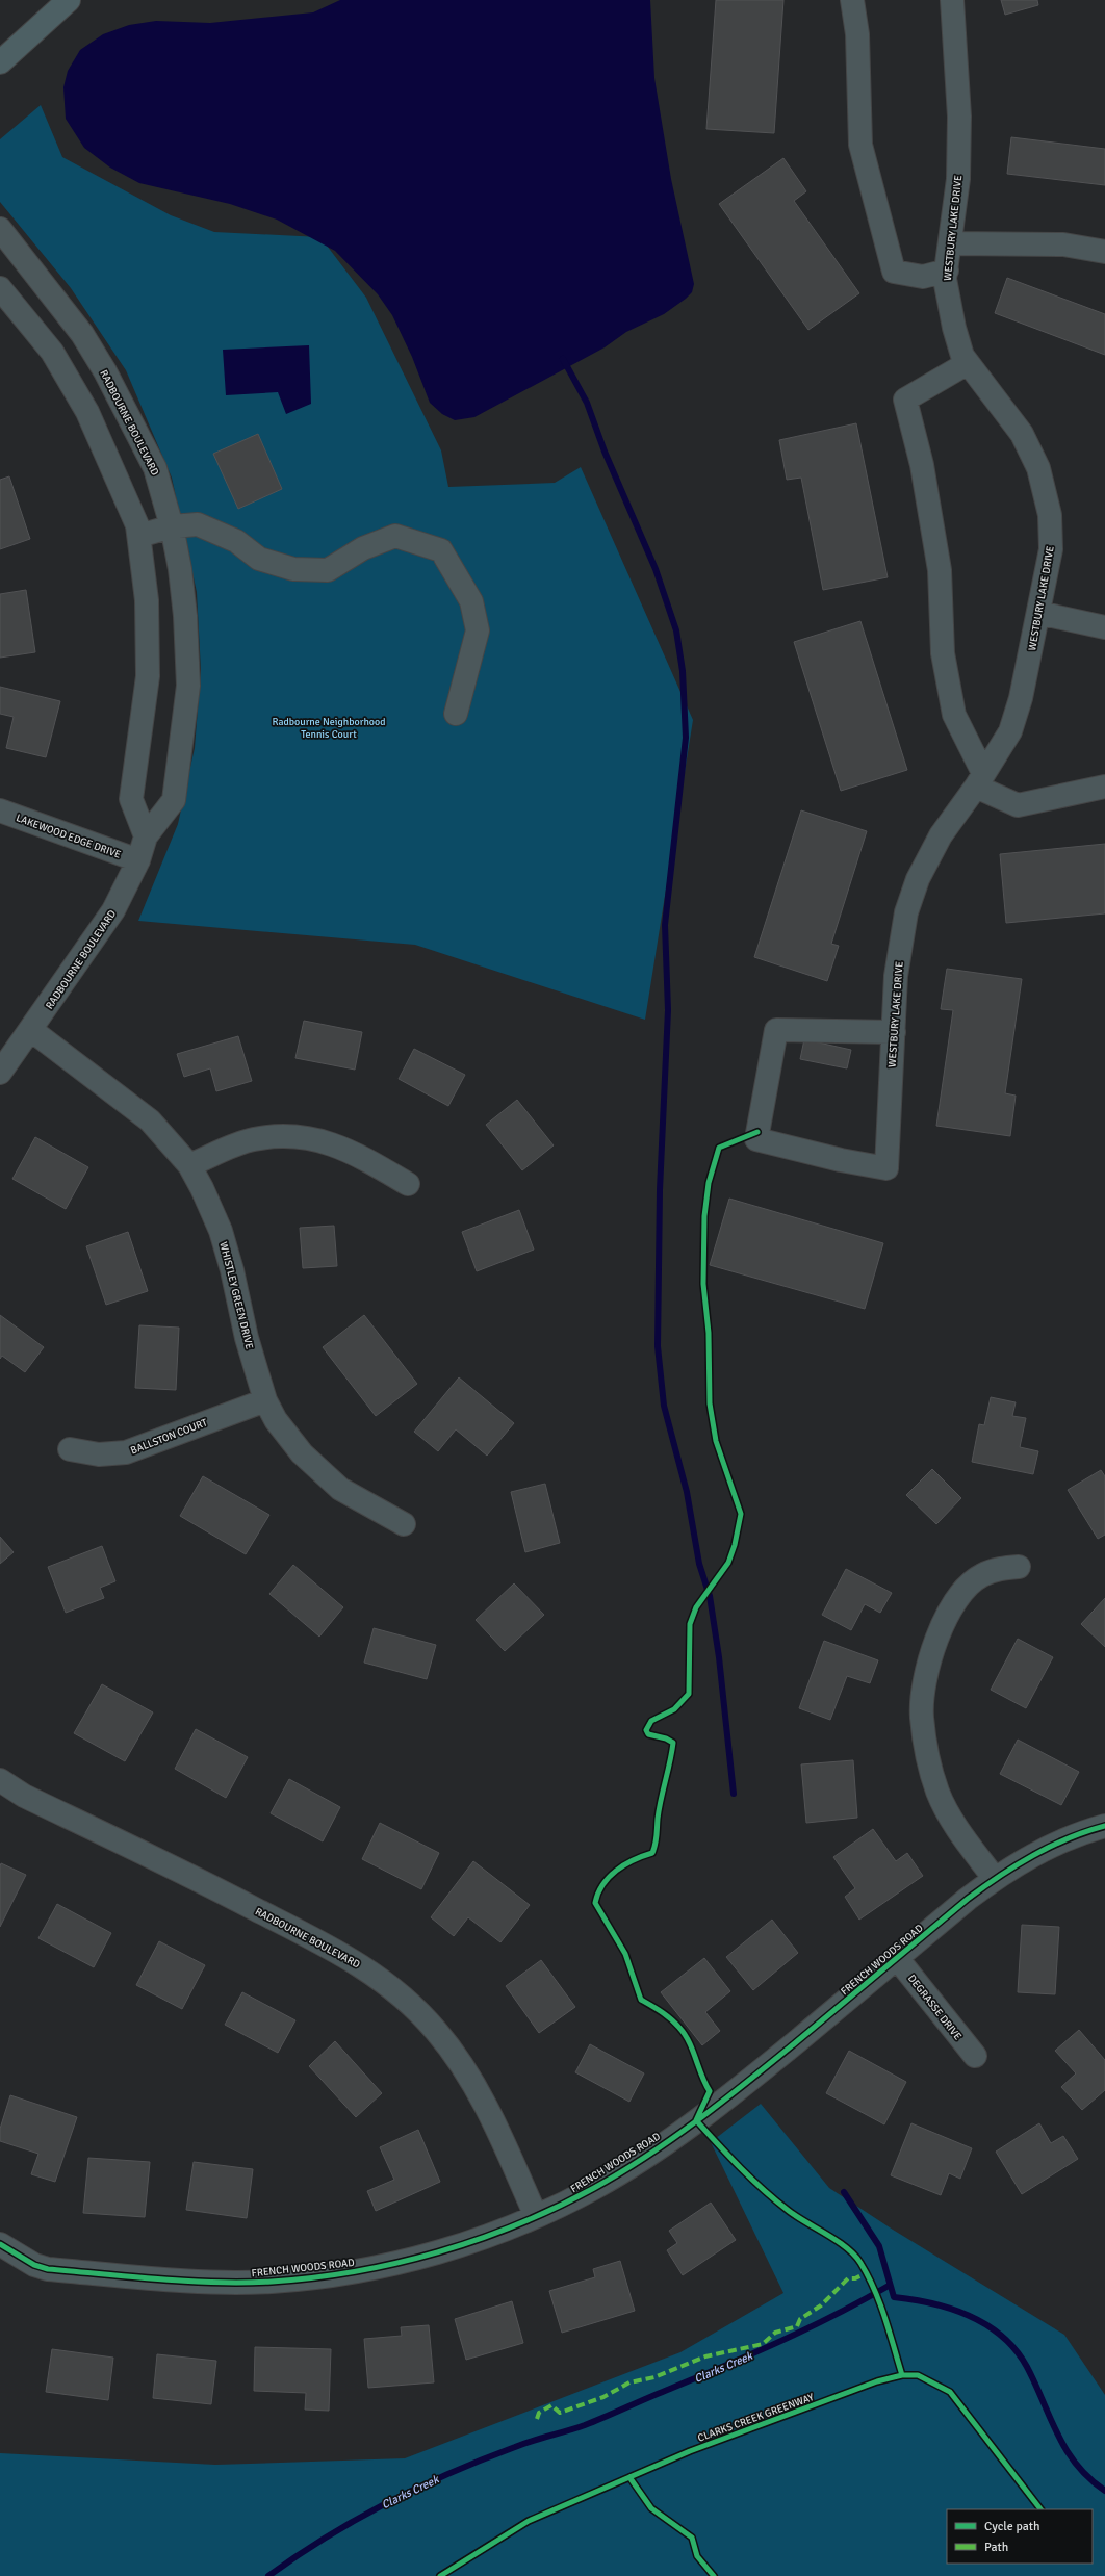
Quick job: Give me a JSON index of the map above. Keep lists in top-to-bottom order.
{
  "streets": {
    "street": [
      "WESTBURY LAKE DRIVE",
      "RADBOURNE BOULEVARD",
      "LAKEWOOD EDGE DRIVE",
      "WHISTLEY GREEN DRIVE",
      "BALLSTON COURT",
      "FRENCH WOODS ROAD",
      "DEGRASSE DRIVE"
    ],
    "cycle path": ["CLARKS CREEK GREENWAY"]
  },
  "crossings": [
    ["RADBOURNE BOULEVARD", "LAKEWOOD EDGE DRIVE"],
    ["RADBOURNE BOULEVARD", "WHISTLEY GREEN DRIVE"],
    ["RADBOURNE BOULEVARD", "FRENCH WOODS ROAD"],
    ["WHISTLEY GREEN DRIVE", "BALLSTON COURT"],
    ["FRENCH WOODS ROAD", "DEGRASSE DRIVE"]
  ],
  "water": ["Clarks Creek"],
  "parks": ["Radbourne Neighborhood Tennis Court"],
  "legend": ["Cycle path", "Path"]
}
